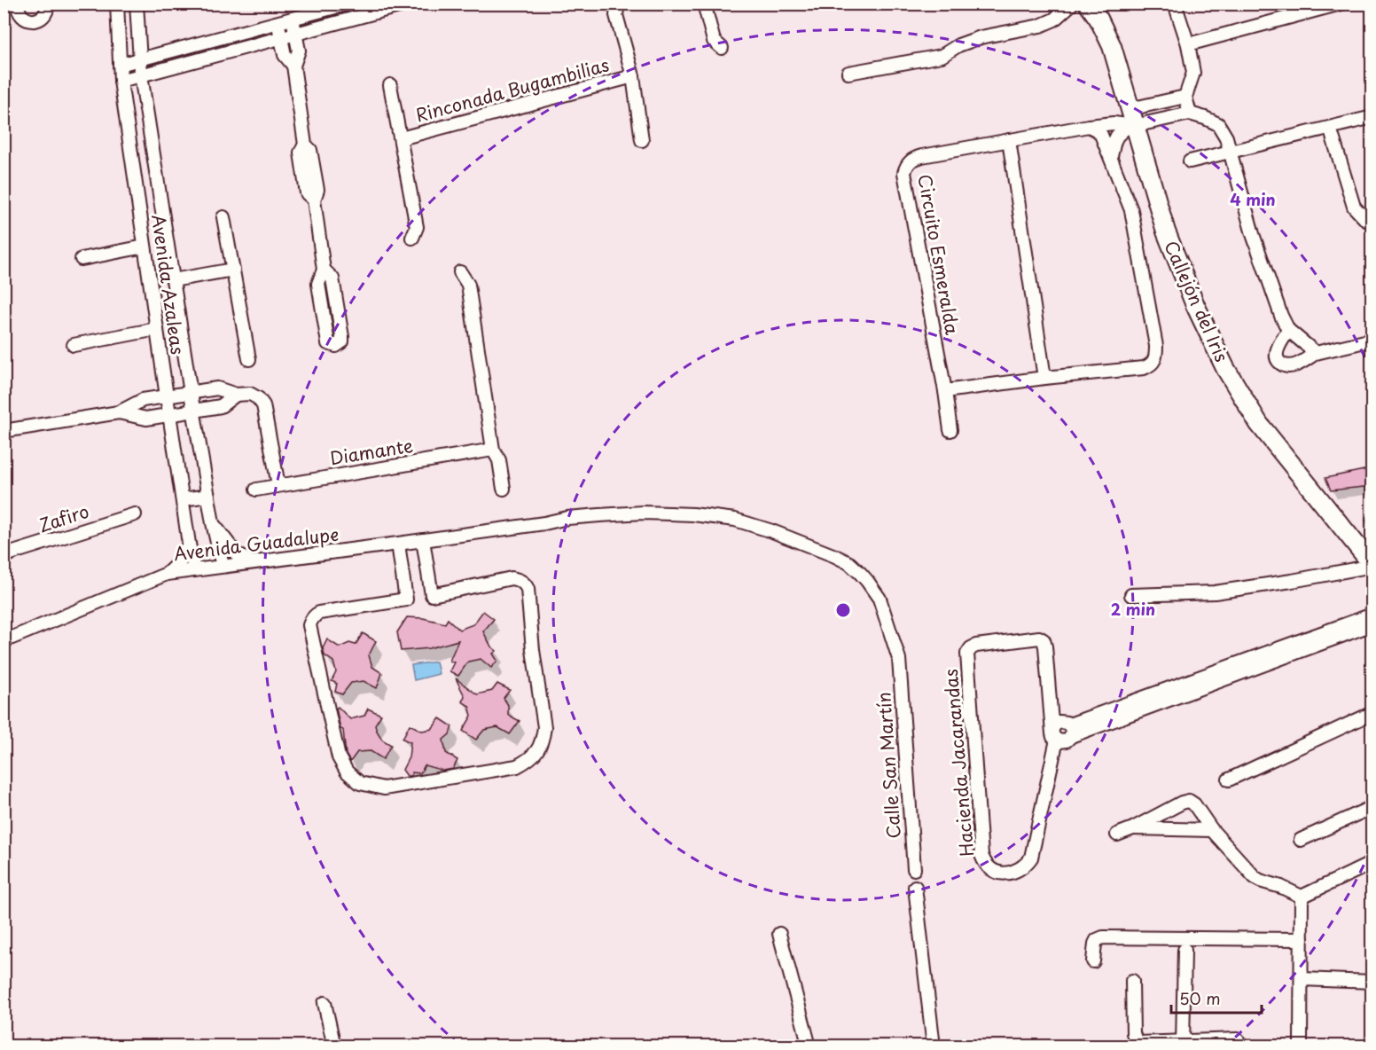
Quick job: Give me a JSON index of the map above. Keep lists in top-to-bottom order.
{
  "streets": {
    "street": [
      "Rinconada Bugambilias",
      "Circuito Esmeralda",
      "Avenida Azaleas",
      "Callejón del Iris",
      "Diamante",
      "Zafiro",
      "Avenida Guadalupe",
      "Hacienda Jacarandas",
      "Calle San Martín"
    ]
  },
  "crossings": [
    ["Circuito Esmeralda", "Callejón del Iris"],
    ["Avenida Azaleas", "Avenida Guadalupe"],
    ["Avenida Guadalupe", "Calle San Martín"]
  ],
  "scale_bar": "50 m",
  "rings": ["4 min", "2 min"]
}
